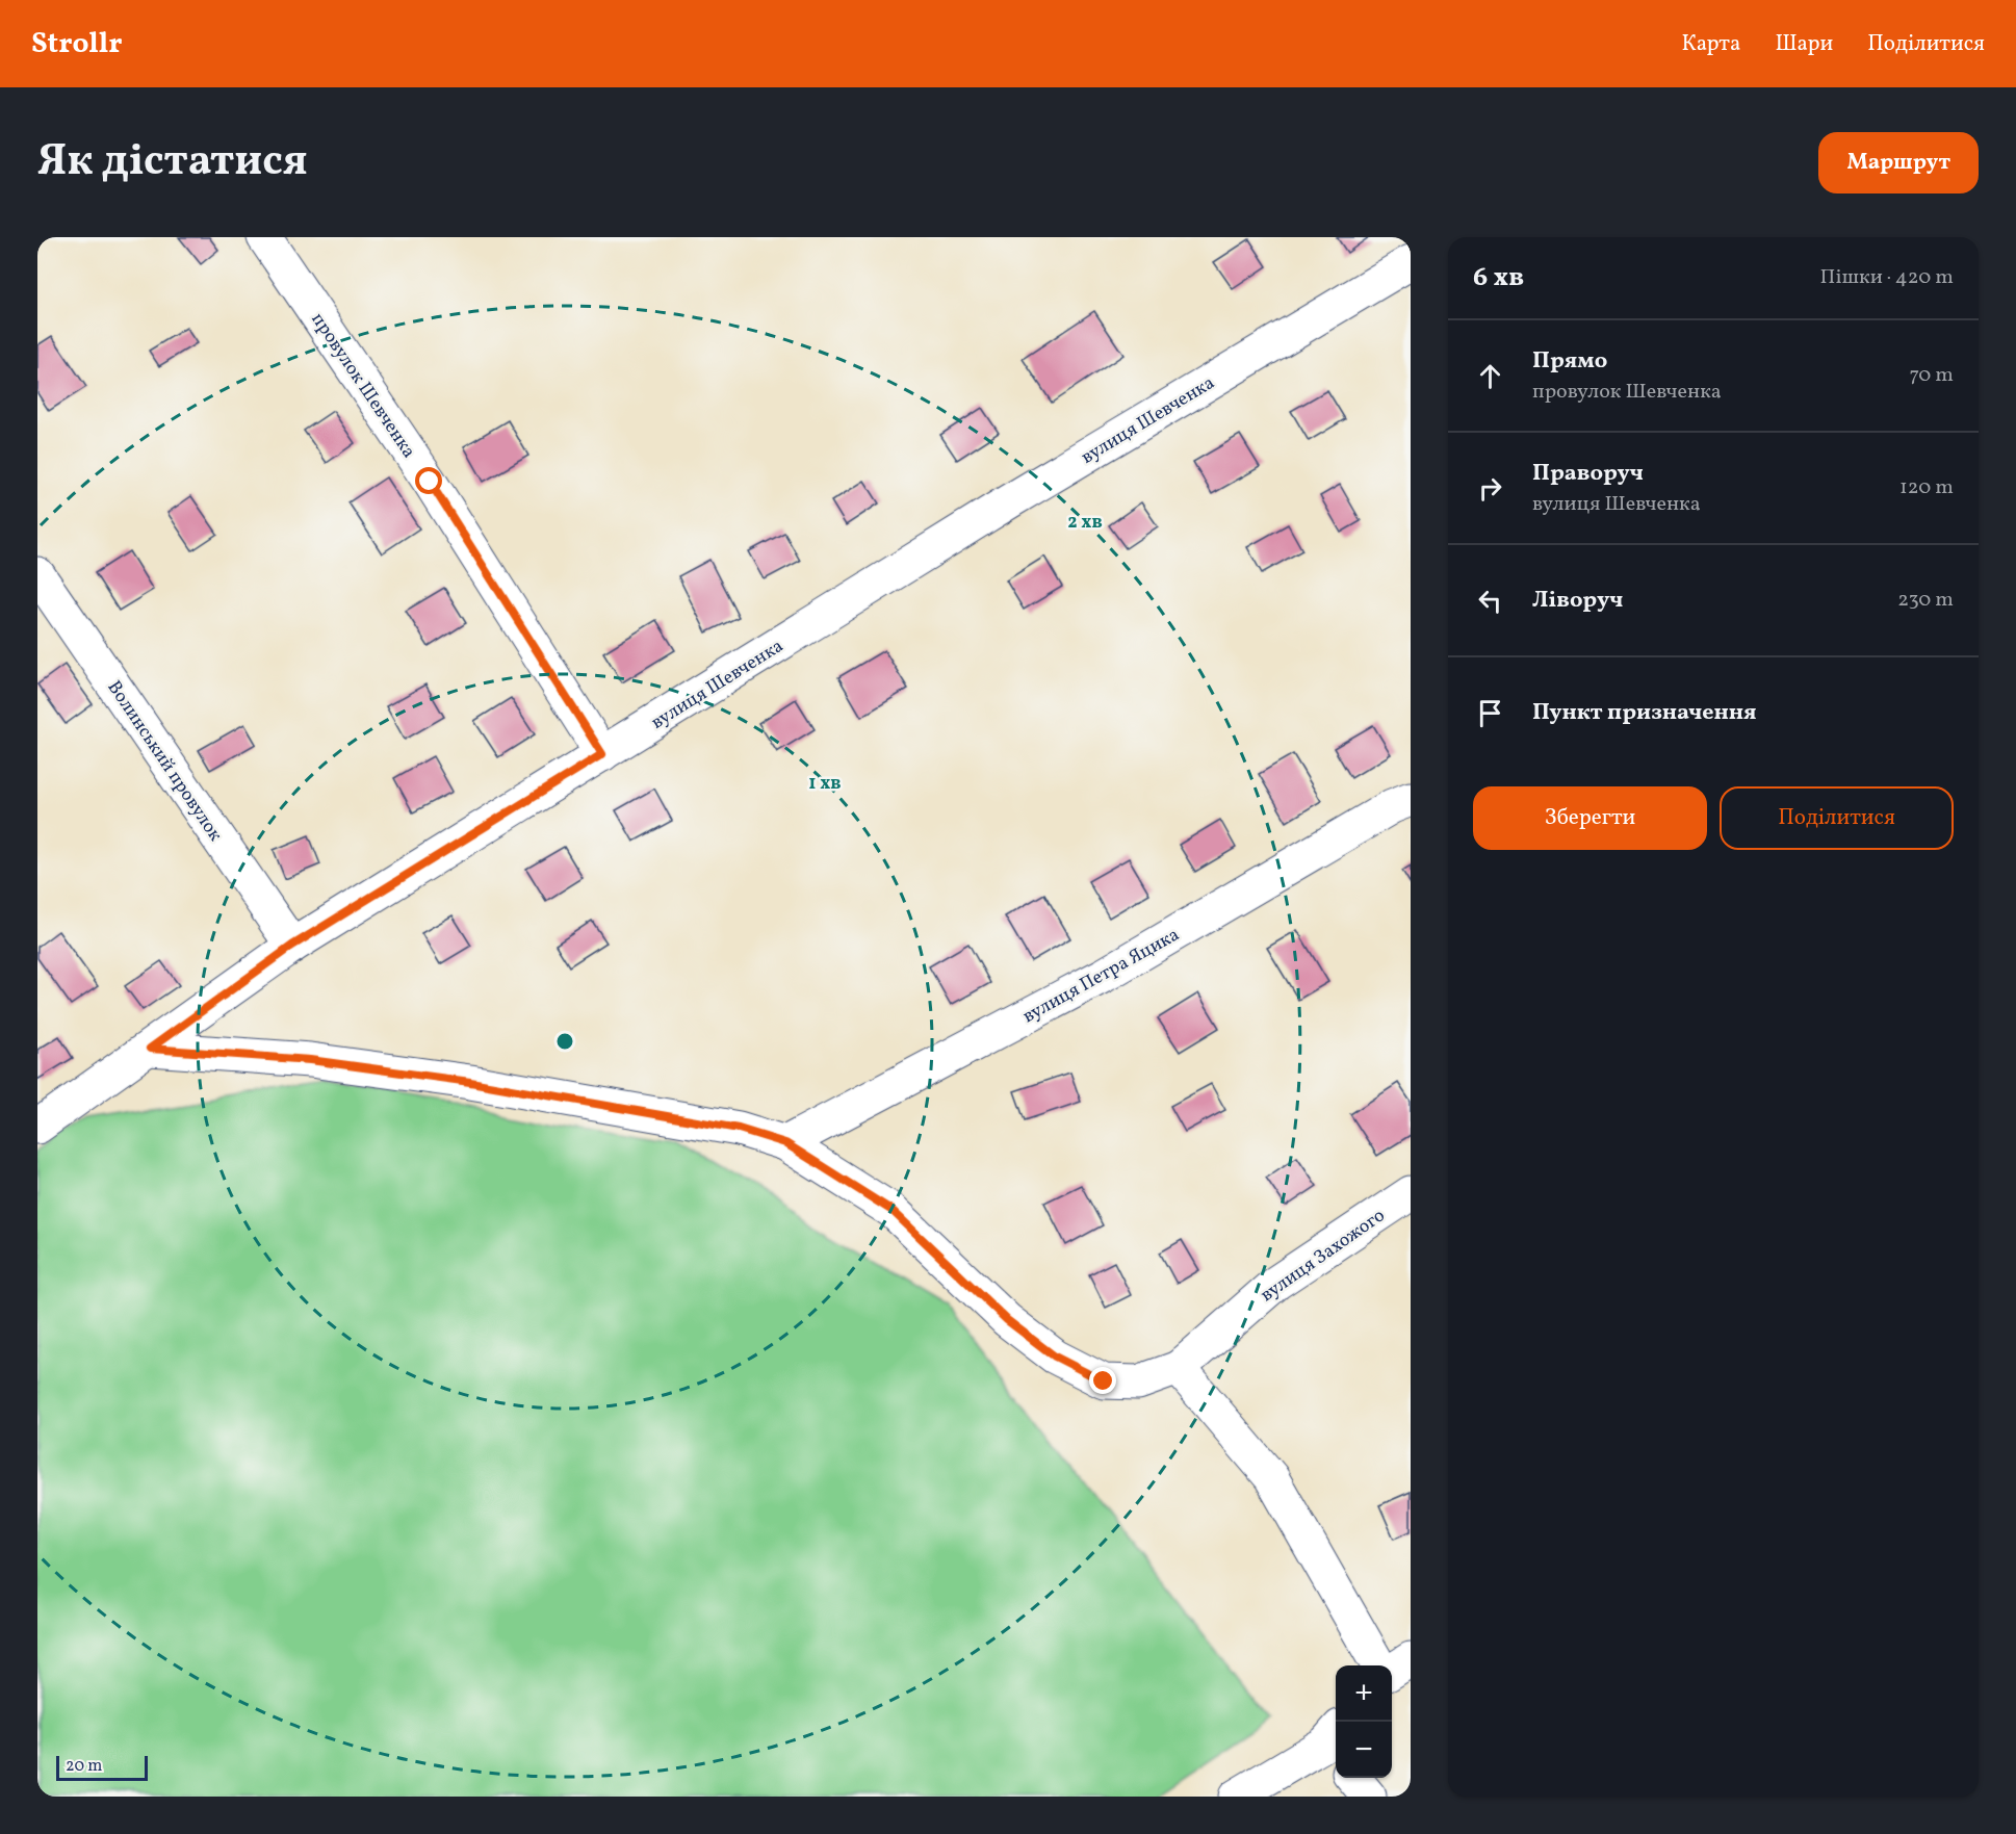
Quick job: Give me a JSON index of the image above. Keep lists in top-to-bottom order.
{
  "streets": {
    "street": [
      "провулок Шевченка",
      "вулиця Шевченка",
      "Волинський провулок",
      "вулиця Петра Яцика",
      "вулиця Захожого"
    ]
  },
  "crossings": [
    ["провулок Шевченка", "вулиця Шевченка"],
    ["вулиця Шевченка", "Волинський провулок"]
  ],
  "scale_bar": "20 m",
  "page": {
    "header": "Strollr",
    "nav": ["Карта", "Шари", "Поділитися"],
    "title": "Як дістатися",
    "buttons": [
      "Маршрут",
      ["Зберегти", "Поділитися"]
    ],
    "heading": ["6 хв", "Пішки · 420 m"],
    "list": [
      ["Прямо", "провулок Шевченка", "70 m"],
      ["Праворуч", "вулиця Шевченка", "120 m"],
      ["Ліворуч", "230 m"],
      "Пункт призначення"
    ],
    "map_buttons": ["+", "−"],
    "scale": "20 m"
  },
  "rings": ["2 хв", "1 хв"]
}
